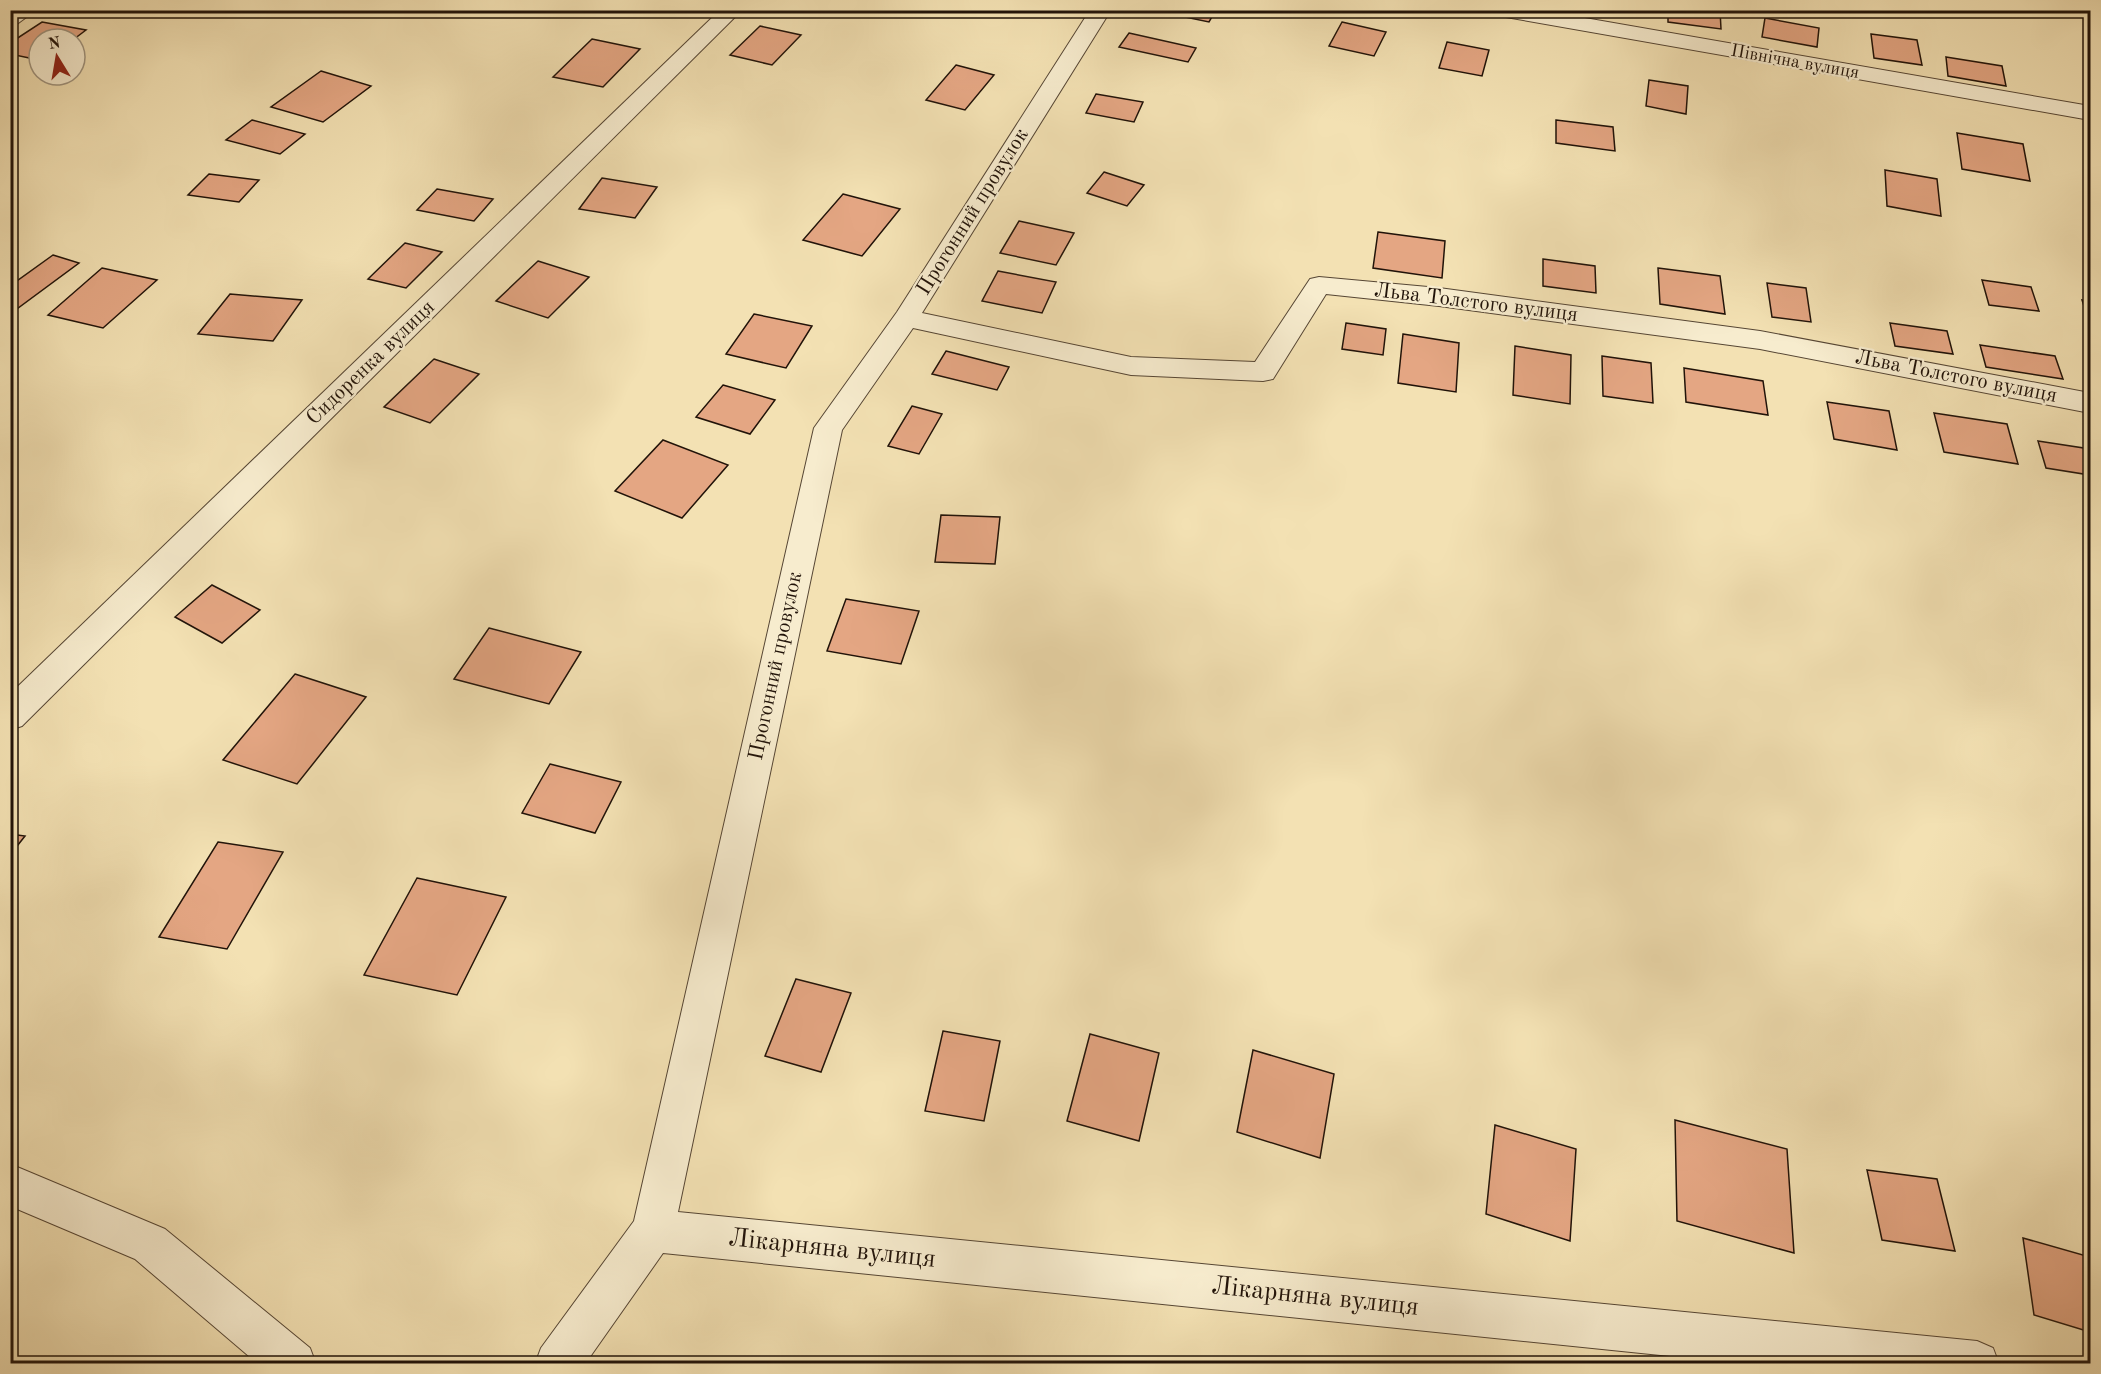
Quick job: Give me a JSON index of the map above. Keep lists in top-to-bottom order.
{
  "streets": {
    "street": [
      "Північна вулиця",
      "Прогонний провулок",
      "Льва Толстого вулиця",
      "Сидоренка вулиця",
      "Лікарняна вулиця"
    ]
  },
  "crossings": [
    ["Прогонний провулок", "Льва Толстого вулиця"],
    ["Прогонний провулок", "Лікарняна вулиця"]
  ],
  "north": "top"
}
